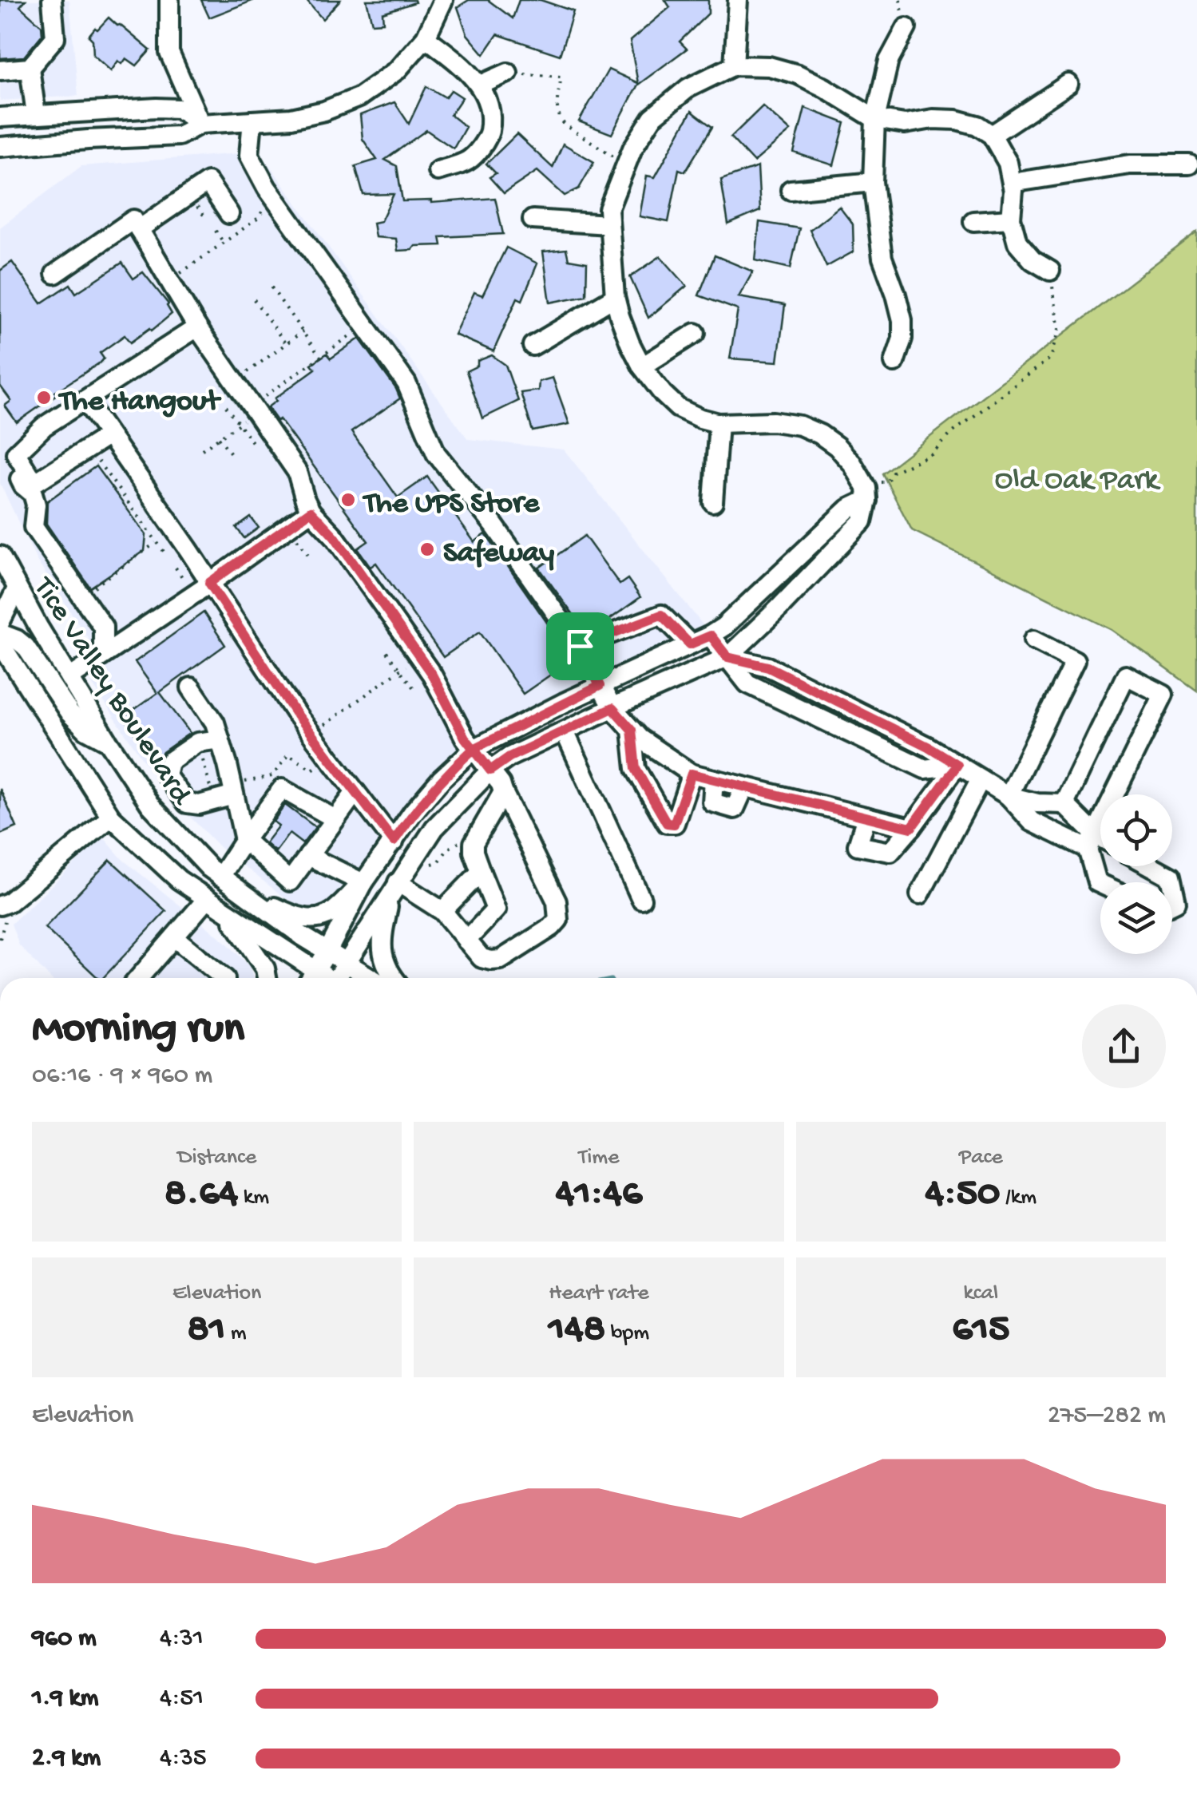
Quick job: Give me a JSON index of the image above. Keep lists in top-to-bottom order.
{
  "streets": {
    "street": ["Tice Valley Boulevard"]
  },
  "parks": ["Old Oak Park"],
  "places": ["The Hangout", "The UPS Store", "Safeway"],
  "page": {
    "heading": ["Morning run", "06:16 · 9 × 960 m"],
    "stats": [
      ["Distance", "8.64 km"],
      ["Time", "41:46"],
      ["Pace", "4:50 /km"],
      ["Elevation", "81 m"],
      ["Heart rate", "148 bpm"],
      ["kcal", "615"]
    ],
    "chart": ["Elevation", "275–282 m"],
    "list": [
      {
        "name": "960 m",
        "note": "4:31"
      },
      {
        "name": "1.9 km",
        "note": "4:51"
      },
      {
        "name": "2.9 km",
        "note": "4:35"
      }
    ]
  }
}
